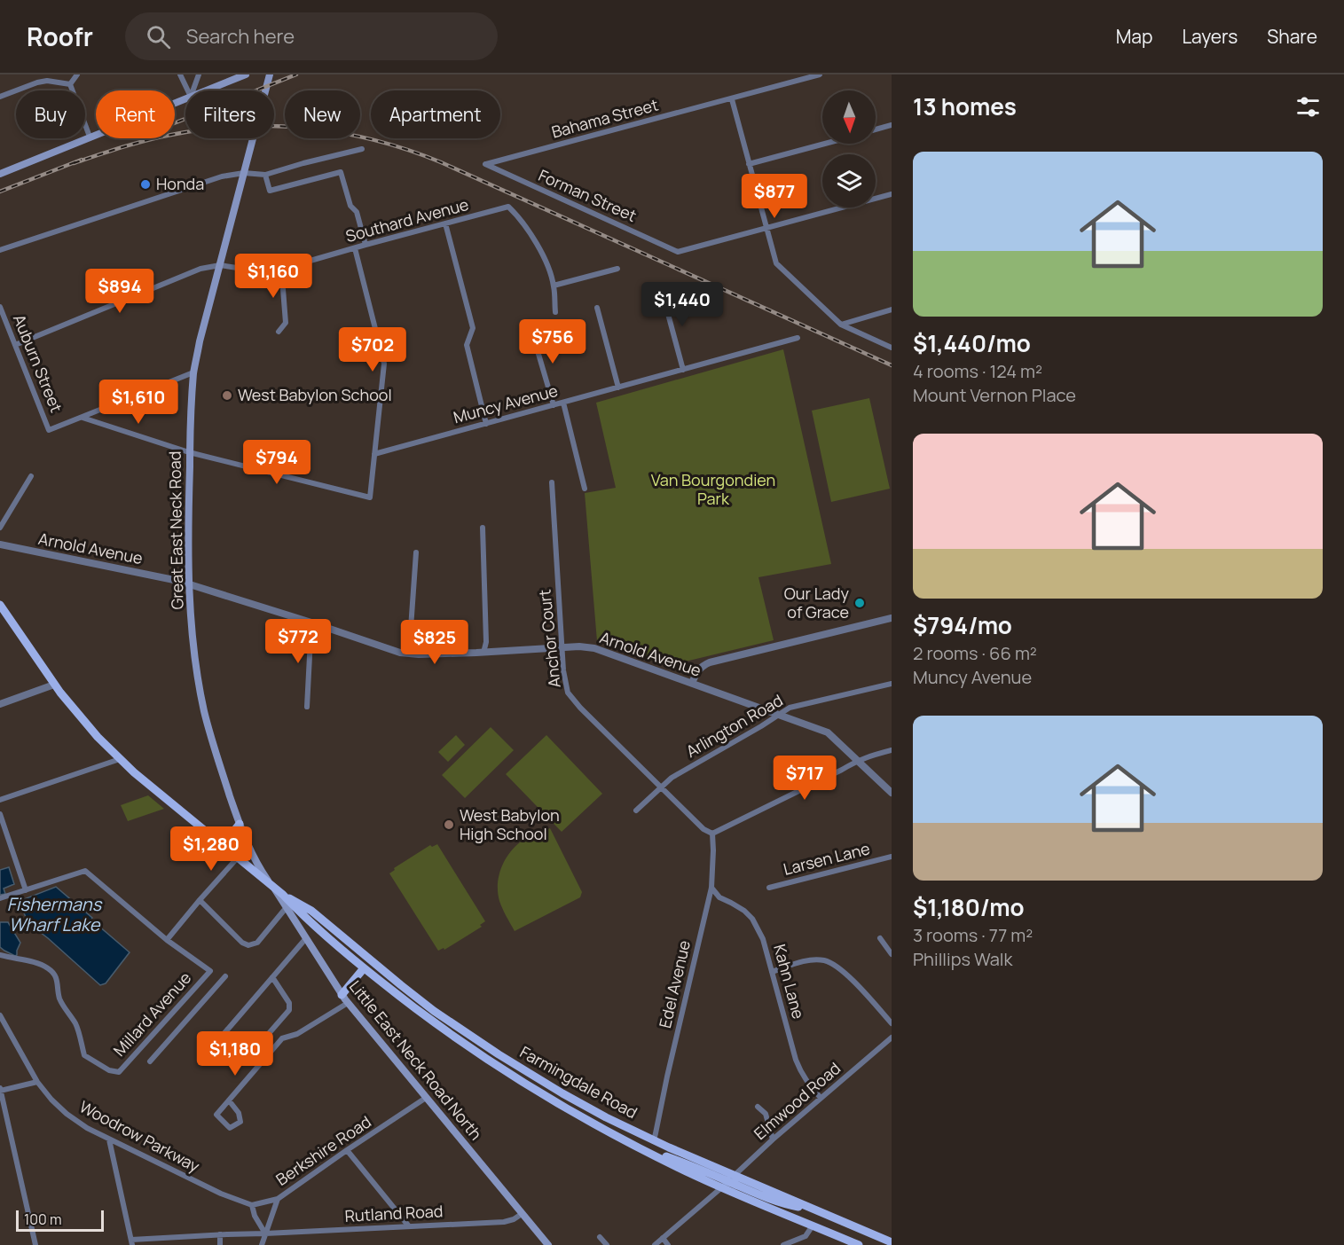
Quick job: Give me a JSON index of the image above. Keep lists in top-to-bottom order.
{
  "streets": {
    "main road": ["Great East Neck Road", "Little East Neck Road North", "Farmingdale Road"],
    "street": [
      "Bahama Street",
      "Forman Street",
      "Southard Avenue",
      "Auburn Street",
      "Muncy Avenue",
      "Arnold Avenue",
      "Anchor Court",
      "Arlington Road",
      "Larsen Lane",
      "Kahn Lane",
      "Edel Avenue",
      "Millard Avenue",
      "Elmwood Road",
      "Woodrow Parkway",
      "Berkshire Road",
      "Rutland Road"
    ]
  },
  "crossings": [
    ["Bahama Street", "Forman Street"],
    ["Southard Avenue", "Great East Neck Road"],
    ["Great East Neck Road", "Arnold Avenue"],
    ["Great East Neck Road", "Little East Neck Road North"],
    ["Great East Neck Road", "Farmingdale Road"],
    ["Arnold Avenue", "Anchor Court"],
    ["Arnold Avenue", "Arlington Road"],
    ["Anchor Court", "Arlington Road"],
    ["Anchor Court", "Edel Avenue"],
    ["Kahn Lane", "Edel Avenue"],
    ["Kahn Lane", "Elmwood Road"],
    ["Edel Avenue", "Farmingdale Road"],
    ["Little East Neck Road North", "Farmingdale Road"],
    ["Little East Neck Road North", "Berkshire Road"],
    ["Little East Neck Road North", "Rutland Road"],
    ["Farmingdale Road", "Elmwood Road"],
    ["Berkshire Road", "Rutland Road"]
  ],
  "water": ["Fishermans Wharf Lake"],
  "parks": ["Van Bourgondien Park"],
  "places": [
    "Honda",
    "West Babylon School",
    "Our Lady of Grace",
    "West Babylon High School"
  ],
  "scale_bar": "100 m",
  "north": "bottom",
  "page": {
    "header": "Roofr",
    "search": "Search here",
    "nav": ["Map", "Layers", "Share"],
    "heading": "13 homes",
    "chip": [
      "Buy",
      "Rent",
      "Filters",
      "New",
      "Apartment"
    ],
    "list": [
      {
        "name": "$1,440/mo",
        "note": "4 rooms · 124 m² · Mount Vernon Place"
      },
      {
        "name": "$794/mo",
        "note": "2 rooms · 66 m² · Muncy Avenue"
      },
      {
        "name": "$1,180/mo",
        "note": "3 rooms · 77 m² · Phillips Walk"
      }
    ],
    "price": [
      "$877",
      "$1,160",
      "$894",
      "$1,440",
      "$756",
      "$702",
      "$1,610",
      "$794",
      "$772",
      "$825",
      "$717",
      "$1,280",
      "$1,180"
    ],
    "scale": "100 m"
  }
}
